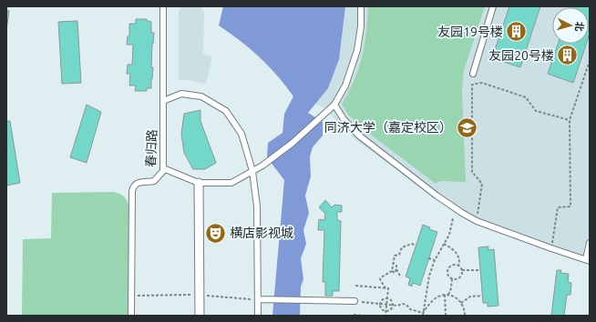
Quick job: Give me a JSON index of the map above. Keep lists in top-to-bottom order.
{
  "streets": {
    "lane": ["春归路"]
  },
  "places": {
    "building": ["友园19号楼", "友园20号楼"],
    "school or university": ["同济大学（嘉定校区）"],
    "theatre": ["横店影视城"]
  },
  "north": "right"
}
